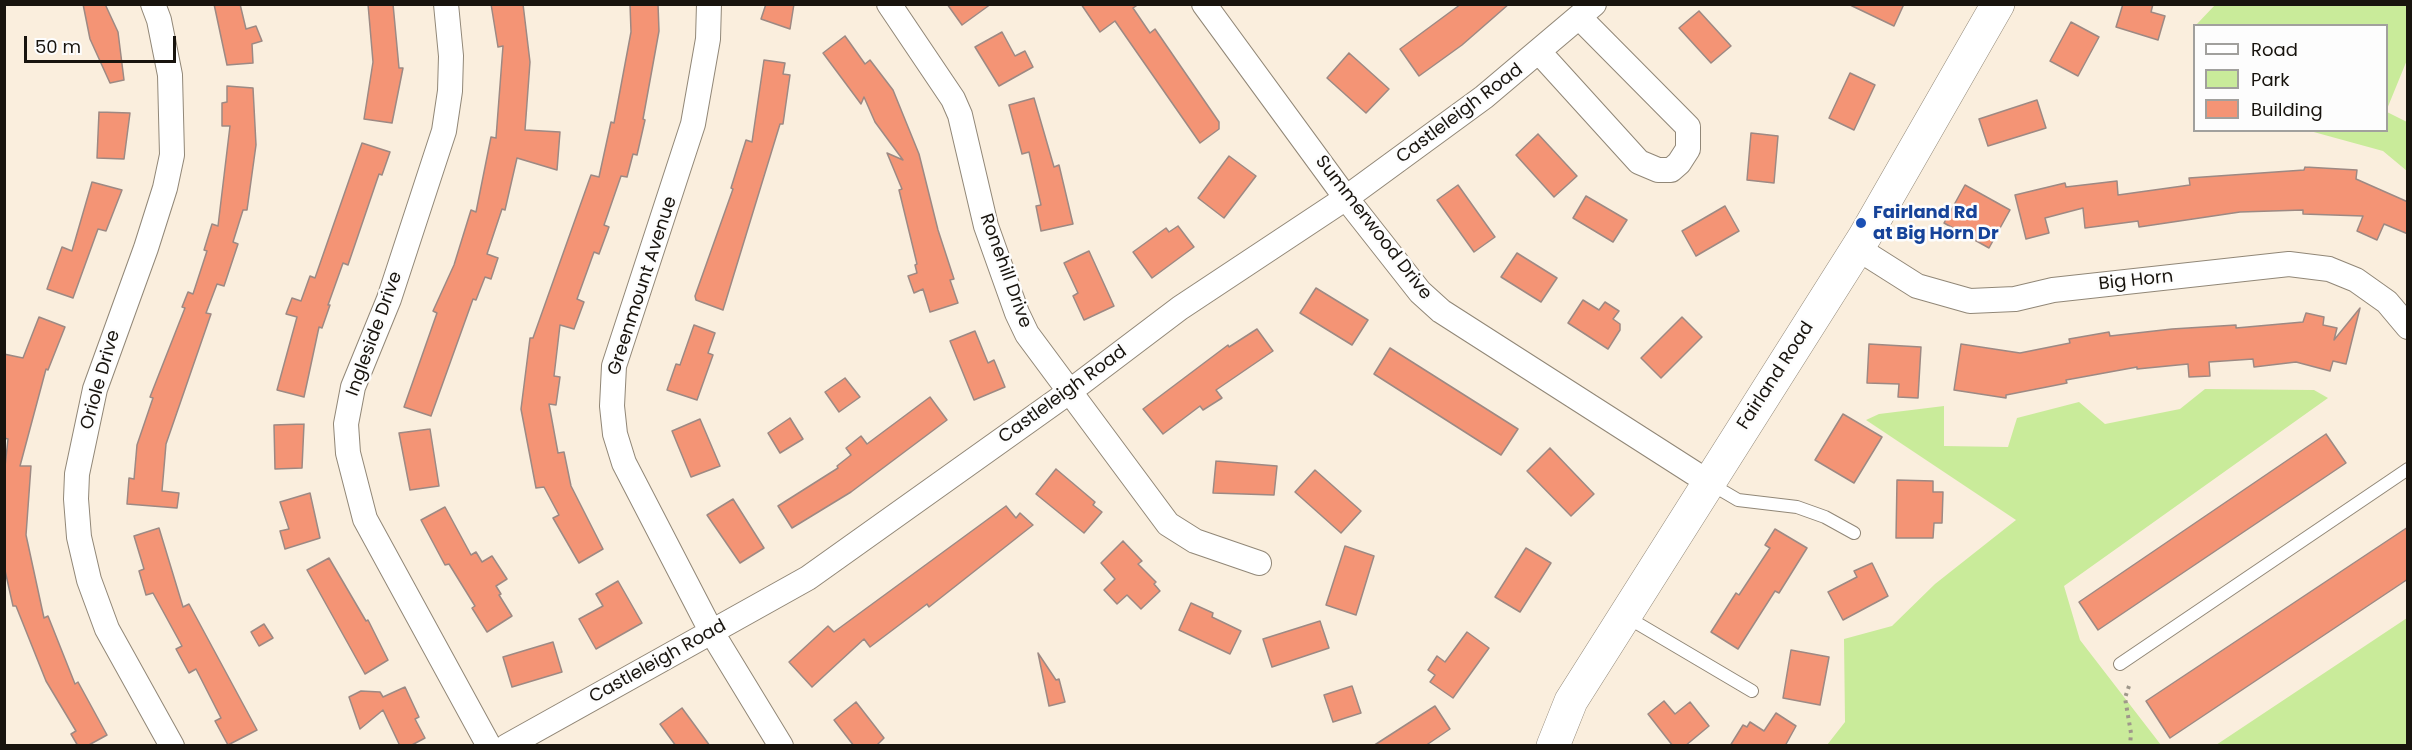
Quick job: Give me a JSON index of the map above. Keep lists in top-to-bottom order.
{
  "streets": {
    "main road": ["Fairland Road"],
    "street": [
      "Castleleigh Road",
      "Summerwood Drive",
      "Ronehill Drive",
      "Big Horn",
      "Greenmount Avenue",
      "Ingleside Drive",
      "Oriole Drive"
    ]
  },
  "crossings": [
    ["Castleleigh Road", "Summerwood Drive"],
    ["Castleleigh Road", "Ronehill Drive"],
    ["Castleleigh Road", "Greenmount Avenue"],
    ["Summerwood Drive", "Fairland Road"],
    ["Big Horn", "Fairland Road"]
  ],
  "places": ["Fairland Rd at Big Horn Dr"],
  "legend": ["Road", "Park", "Building"],
  "scale_bar": "50 m"
}
